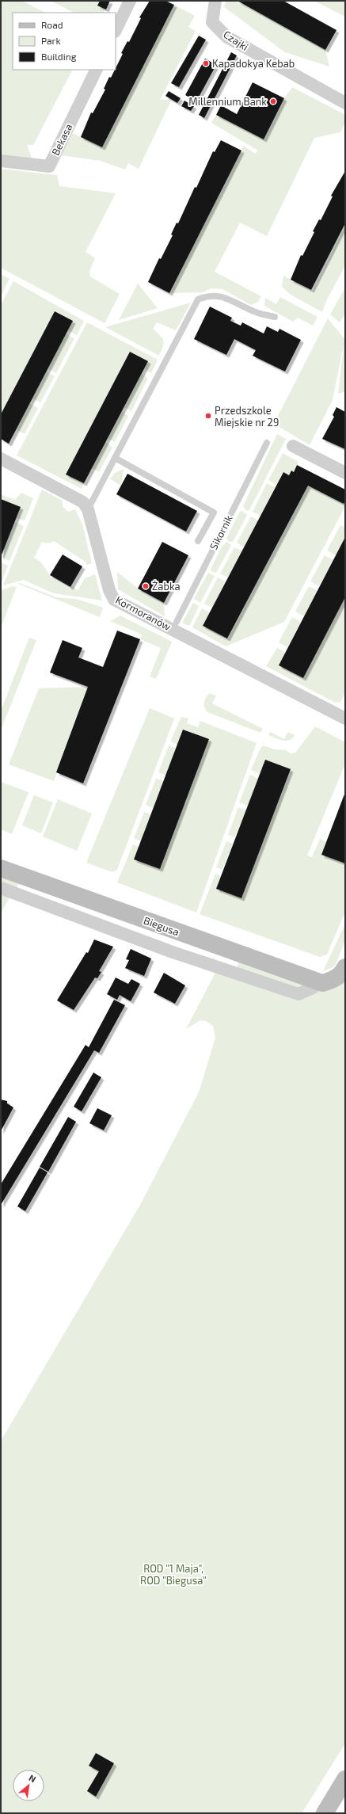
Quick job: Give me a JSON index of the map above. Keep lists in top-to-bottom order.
{
  "streets": {
    "street": [
      "Czajki",
      "Bekasa",
      "Kormoranów",
      "Biegusa"
    ],
    "lane": ["Sikornik"]
  },
  "parks": ["ROD \"1 Maja\", ROD \"Biegusa\""],
  "places": [
    "Kapadokya Kebab",
    "Millennium Bank",
    "Przedszkole Miejskie nr 29",
    "Żabka"
  ],
  "legend": ["Road", "Park", "Building"],
  "north": "top right"
}
